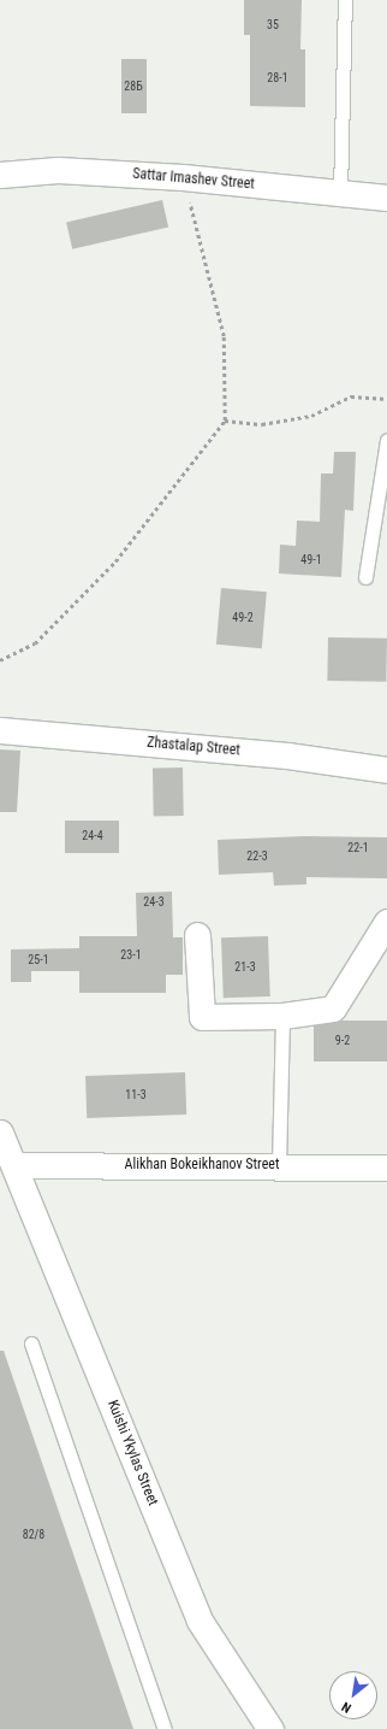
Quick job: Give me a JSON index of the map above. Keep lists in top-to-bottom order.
{
  "streets": {
    "street": [
      "Sattar Imashev Street",
      "Zhastalap Street",
      "Alikhan Bokeikhanov Street",
      "Kuishi Ykylas Street"
    ]
  },
  "crossings": [
    ["Alikhan Bokeikhanov Street", "Kuishi Ykylas Street"]
  ],
  "house_numbers": [
    "35",
    "28-1",
    "28Б",
    "49-1",
    "49-2",
    "24-4",
    "22-1",
    "22-3",
    "24-3",
    "23-1",
    "25-1",
    "21-3",
    "9-2",
    "11-3",
    "82/8"
  ],
  "north": "bottom left"
}
